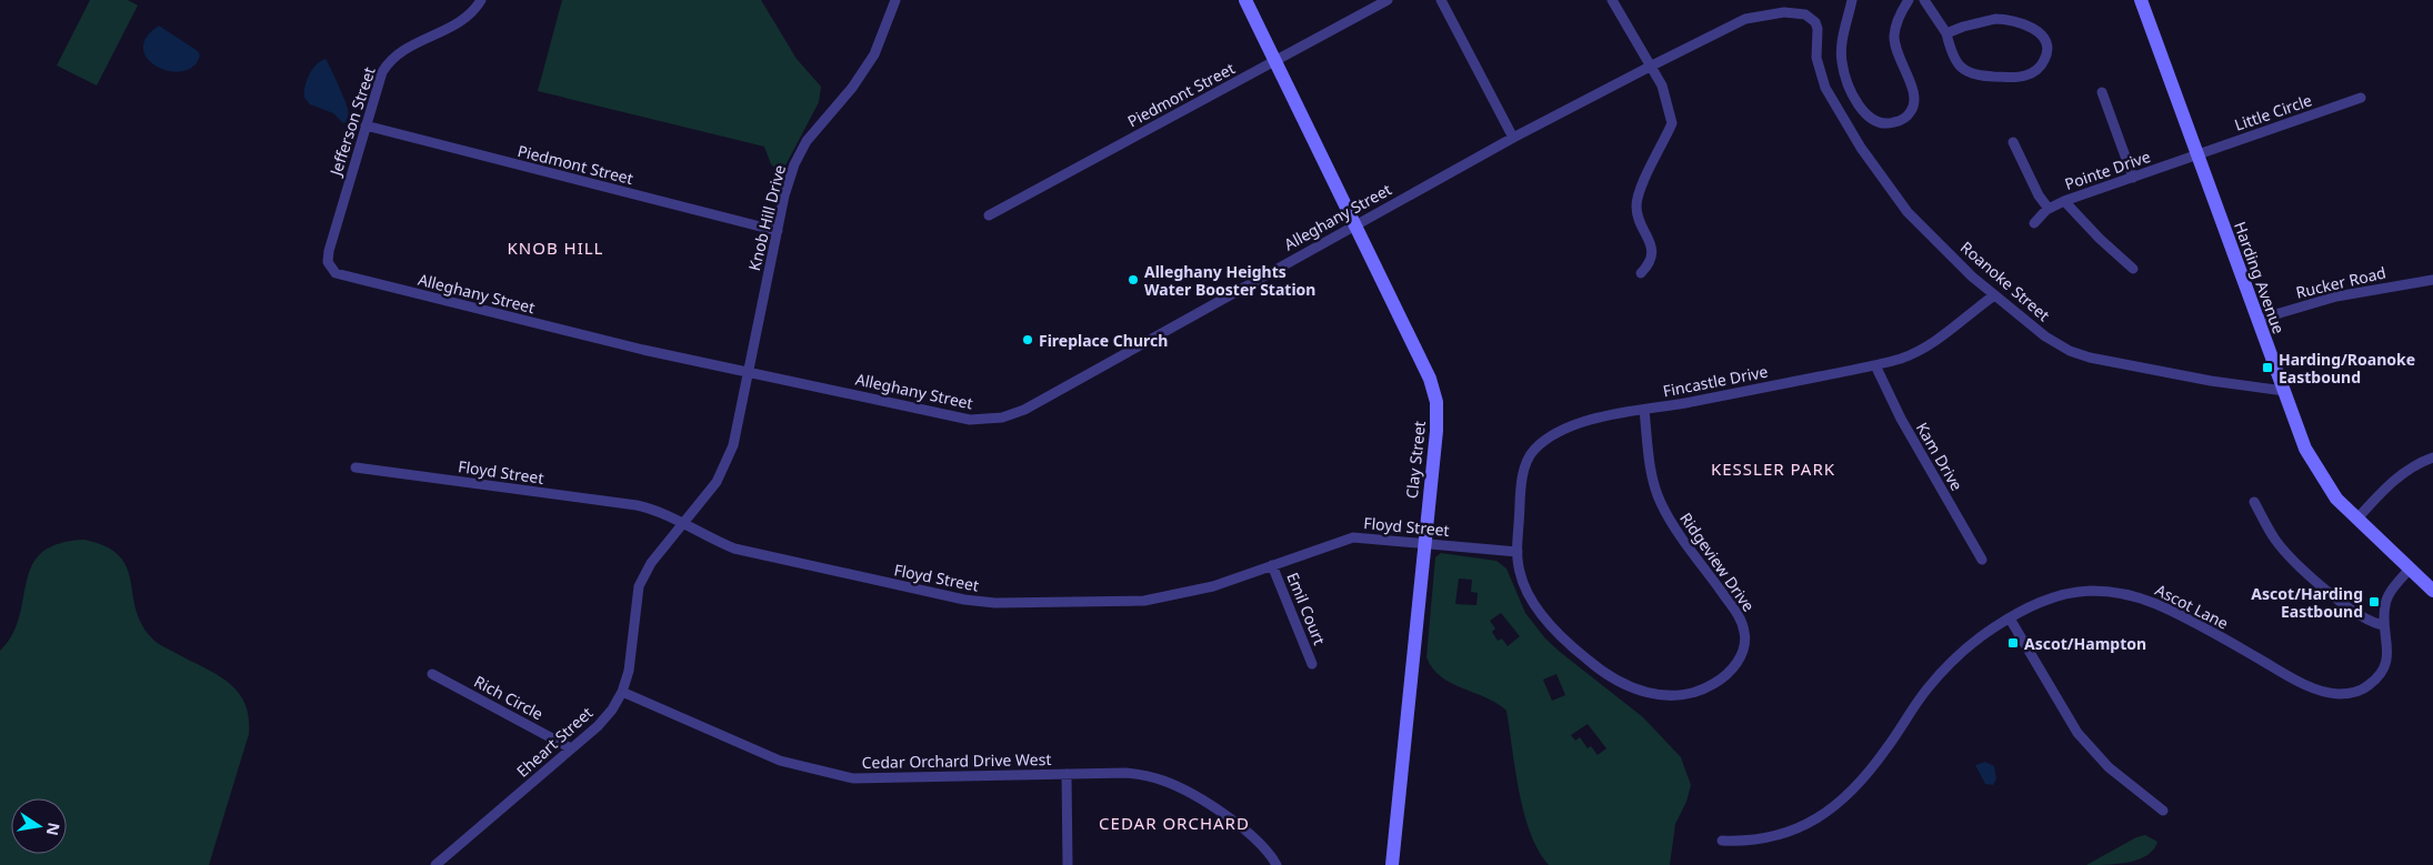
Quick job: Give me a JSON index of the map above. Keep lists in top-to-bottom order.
{
  "streets": {
    "street": [
      "Piedmont Street",
      "Little Circle",
      "Jefferson Street",
      "Pointe Drive",
      "Alleghany Street",
      "Knob Hill Drive",
      "Harding Avenue",
      "Roanoke Street",
      "Rucker Road",
      "Fincastle Drive",
      "Kam Drive",
      "Clay Street",
      "Floyd Street",
      "Ridgeview Drive",
      "Ascot Lane",
      "Emil Court",
      "Rich Circle",
      "Eheart Street",
      "Cedar Orchard Drive West"
    ]
  },
  "crossings": [
    ["Piedmont Street", "Jefferson Street"],
    ["Piedmont Street", "Knob Hill Drive"],
    ["Piedmont Street", "Clay Street"],
    ["Little Circle", "Pointe Drive"],
    ["Little Circle", "Harding Avenue"],
    ["Jefferson Street", "Alleghany Street"],
    ["Pointe Drive", "Harding Avenue"],
    ["Alleghany Street", "Knob Hill Drive"],
    ["Alleghany Street", "Roanoke Street"],
    ["Alleghany Street", "Clay Street"],
    ["Alleghany Street", "Eheart Street"],
    ["Knob Hill Drive", "Eheart Street"],
    ["Harding Avenue", "Roanoke Street"],
    ["Harding Avenue", "Rucker Road"],
    ["Harding Avenue", "Ascot Lane"],
    ["Roanoke Street", "Fincastle Drive"],
    ["Fincastle Drive", "Kam Drive"],
    ["Fincastle Drive", "Floyd Street"],
    ["Fincastle Drive", "Ridgeview Drive"],
    ["Clay Street", "Floyd Street"],
    ["Floyd Street", "Ridgeview Drive"],
    ["Floyd Street", "Emil Court"],
    ["Floyd Street", "Eheart Street"],
    ["Rich Circle", "Eheart Street"],
    ["Eheart Street", "Cedar Orchard Drive West"]
  ],
  "districts": ["KNOB HILL", "KESSLER PARK", "CEDAR ORCHARD"],
  "places": {
    "other": ["Alleghany Heights Water Booster Station", "Fireplace Church"],
    "transit": ["Harding/Roanoke Eastbound", "Ascot/Harding Eastbound", "Ascot/Hampton"]
  },
  "north": "right"
}
